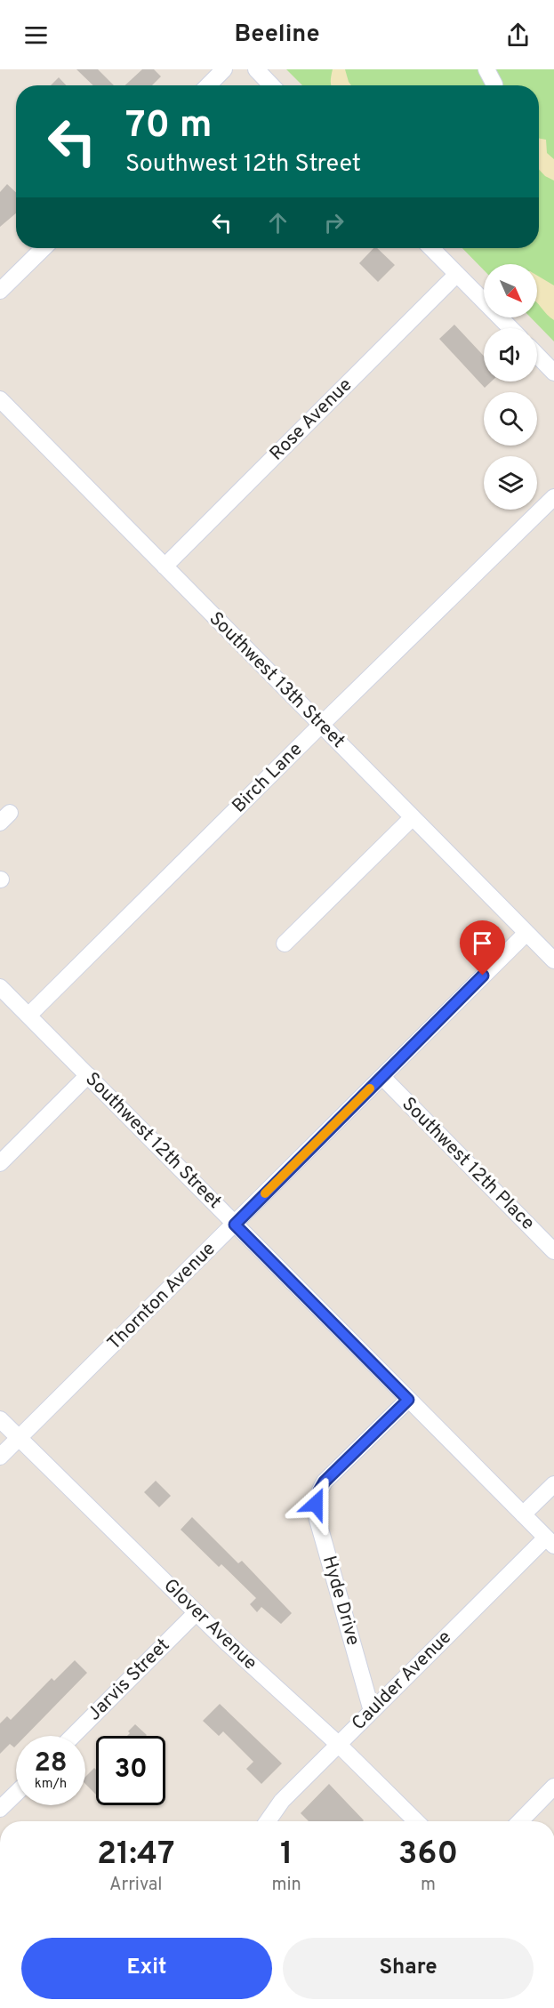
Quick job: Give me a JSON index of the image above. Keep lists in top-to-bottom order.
{
  "streets": {
    "street": [
      "Rose Avenue",
      "Southwest 13th Street",
      "Birch Lane",
      "Southwest 12th Street",
      "Southwest 12th Place",
      "Thornton Avenue",
      "Hyde Drive",
      "Glover Avenue",
      "Jarvis Street",
      "Caulder Avenue"
    ]
  },
  "crossings": [
    ["Rose Avenue", "Southwest 13th Street"],
    ["Southwest 13th Street", "Birch Lane"],
    ["Southwest 13th Street", "Thornton Avenue"],
    ["Birch Lane", "Southwest 12th Street"],
    ["Southwest 12th Street", "Thornton Avenue"],
    ["Southwest 12th Street", "Hyde Drive"],
    ["Southwest 12th Street", "Caulder Avenue"],
    ["Southwest 12th Place", "Thornton Avenue"],
    ["Thornton Avenue", "Glover Avenue"],
    ["Hyde Drive", "Caulder Avenue"],
    ["Glover Avenue", "Jarvis Street"],
    ["Glover Avenue", "Caulder Avenue"]
  ],
  "north": "bottom right",
  "page": {
    "header": "Beeline",
    "turn": ["70 m", "Southwest 12th Street"],
    "speed": "28 km/h",
    "limit": "30",
    "eta": [
      "21:47",
      "Arrival",
      "1",
      "min",
      "360",
      "m"
    ],
    "buttons": ["Exit", "Share"]
  }
}
